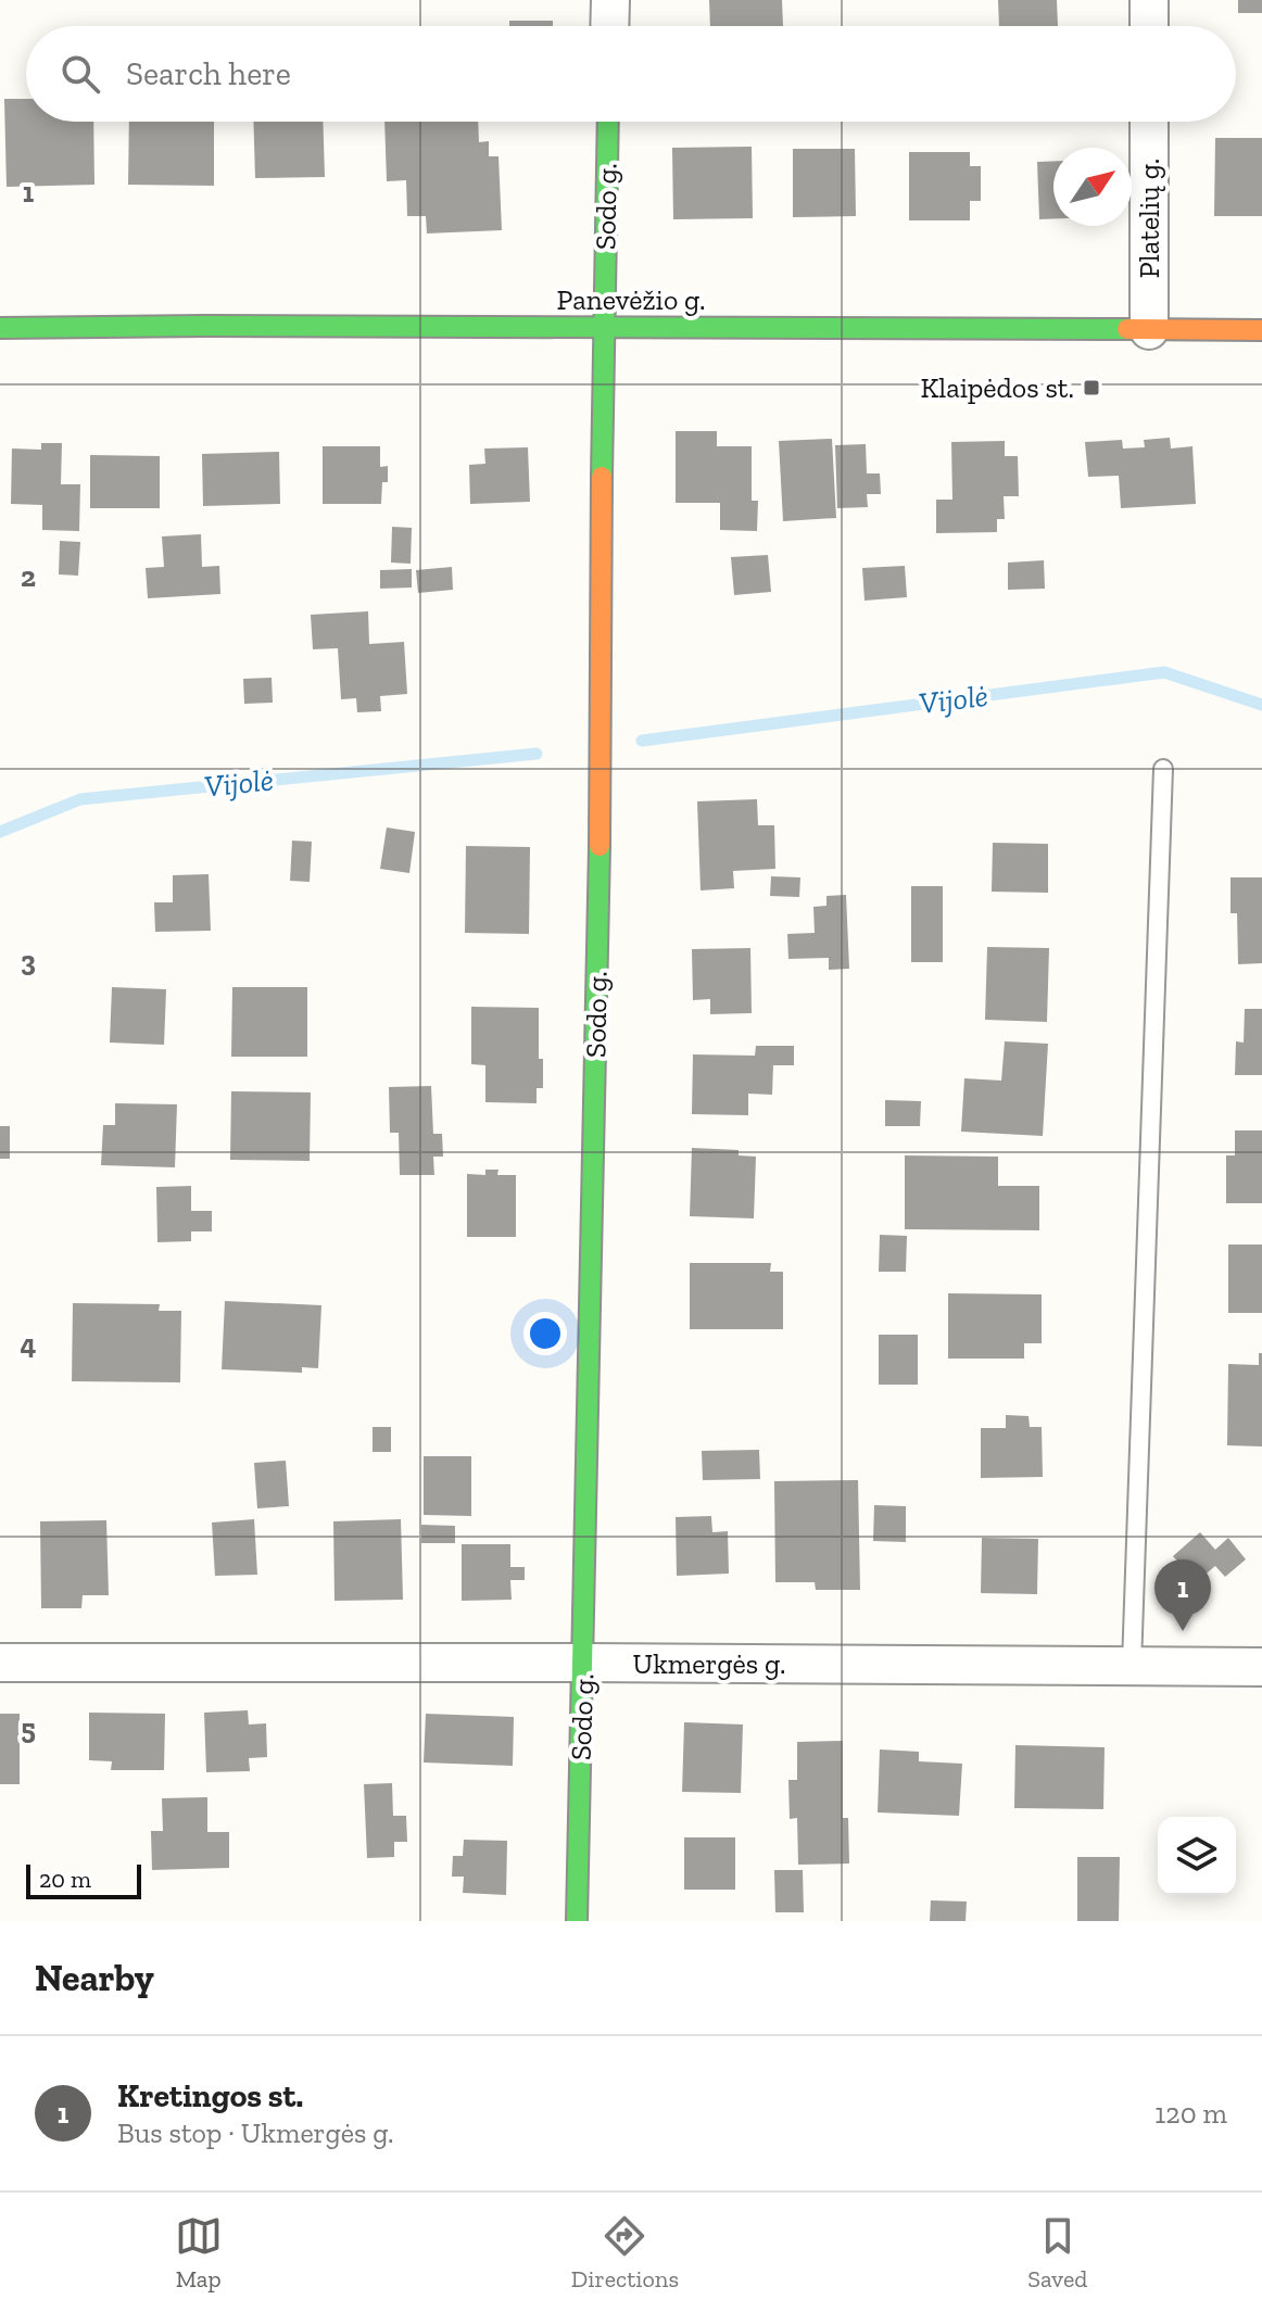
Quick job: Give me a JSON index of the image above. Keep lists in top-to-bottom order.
{
  "streets": {
    "street": [
      "Sodo g.",
      "Platelių g.",
      "Panevėžio g.",
      "Ukmergės g."
    ]
  },
  "crossings": [
    ["Sodo g.", "Panevėžio g."],
    ["Sodo g.", "Ukmergės g."],
    ["Platelių g.", "Panevėžio g."]
  ],
  "water": ["Vijolė"],
  "places": {
    "transit": ["Klaipėdos st."]
  },
  "scale_bar": "20 m",
  "north": "top right",
  "page": {
    "search": "Search here",
    "pins": "1",
    "scale": "20 m",
    "heading": "Nearby",
    "list": [
      {
        "mark": "1",
        "name": "Kretingos st.",
        "note": "Bus stop · Ukmergės g.",
        "value": "120 m"
      }
    ],
    "nav": ["Map", "Directions", "Saved"]
  },
  "grid": {
    "rows": [
      "1",
      "2",
      "3",
      "4",
      "5"
    ]
  }
}
